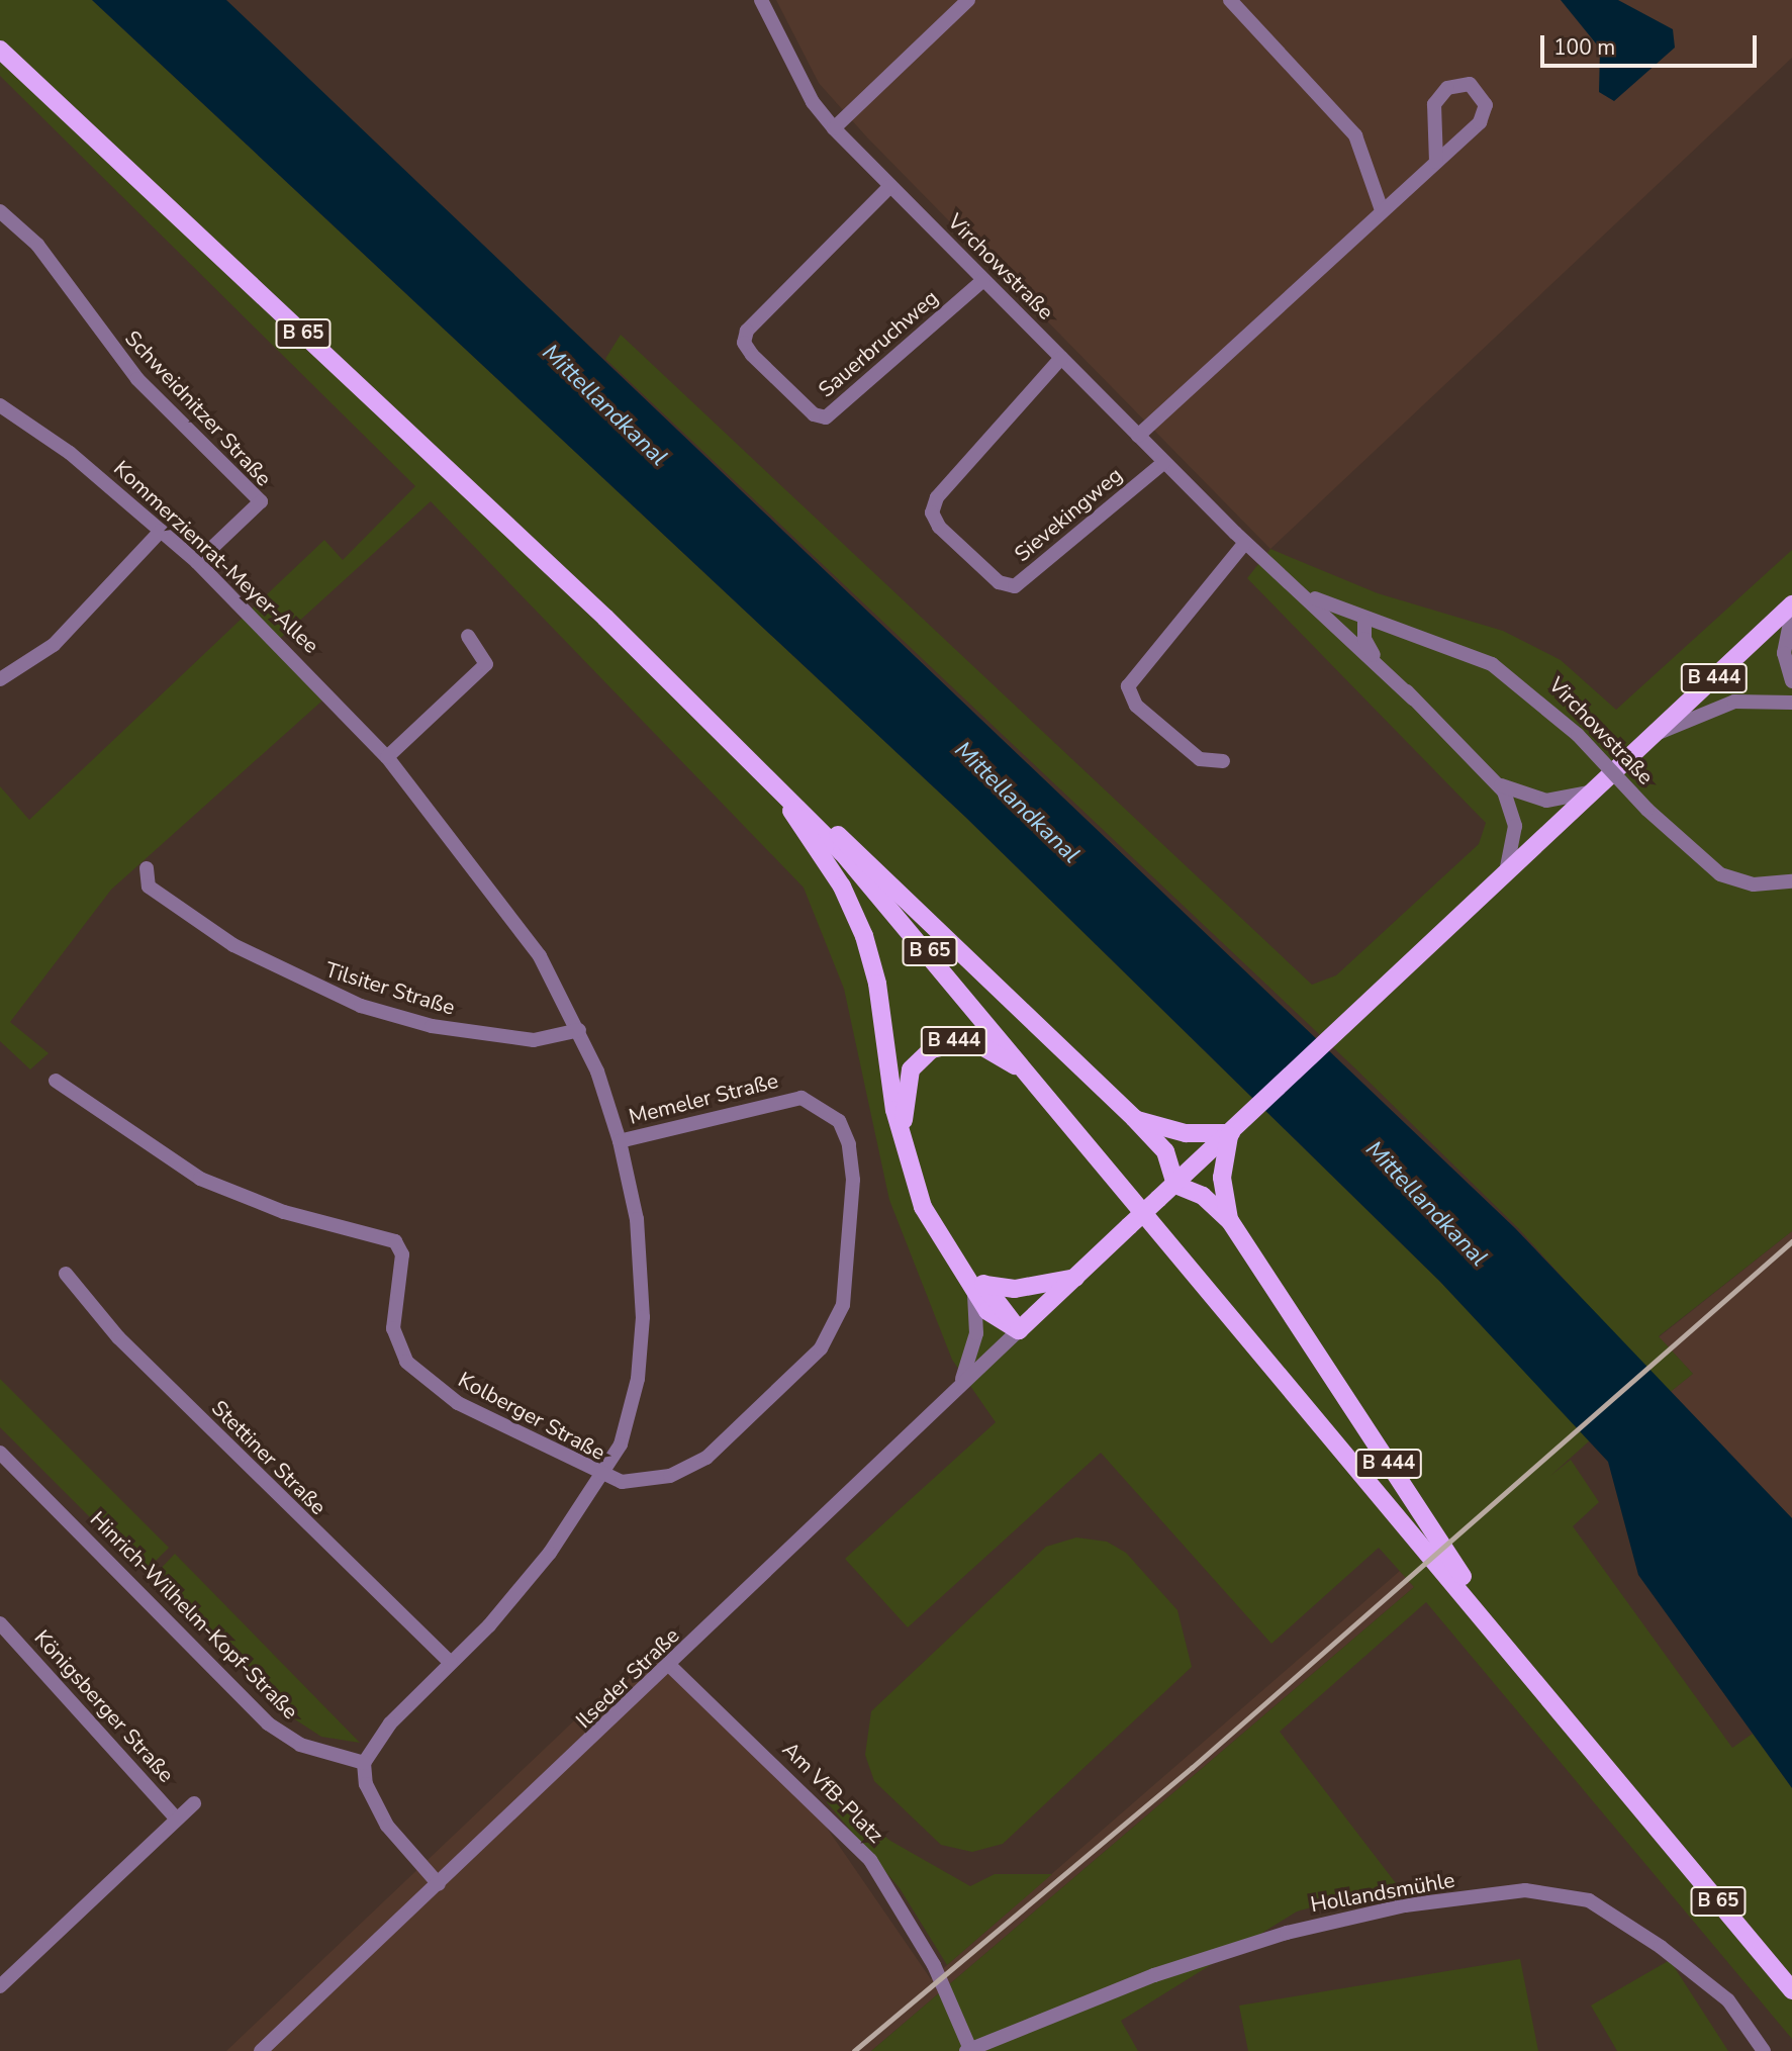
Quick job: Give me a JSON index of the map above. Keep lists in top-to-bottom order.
{
  "streets": {
    "main road": ["B 65", "B 444"],
    "street": [
      "Virchowstraße",
      "Sauerbruchweg",
      "Schweidnitzer Straße",
      "Sievekingweg",
      "Kommerzienrat-Meyer-Allee",
      "Tilsiter Straße",
      "Memeler Straße",
      "Kolberger Straße",
      "Stettiner Straße",
      "Hinrich-Wilhelm-Kopf-Straße",
      "Ilseder Straße",
      "Königsberger Straße",
      "Am VfB-Platz",
      "Hollandsmühle"
    ]
  },
  "crossings": [
    ["Virchowstraße", "Sauerbruchweg"],
    ["Virchowstraße", "Sievekingweg"],
    ["Virchowstraße", "B 444"],
    ["B 65", "B 444"],
    ["Schweidnitzer Straße", "Kommerzienrat-Meyer-Allee"],
    ["Kommerzienrat-Meyer-Allee", "Tilsiter Straße"],
    ["Kommerzienrat-Meyer-Allee", "Memeler Straße"],
    ["Kommerzienrat-Meyer-Allee", "Kolberger Straße"],
    ["Kommerzienrat-Meyer-Allee", "Stettiner Straße"],
    ["Kommerzienrat-Meyer-Allee", "Hinrich-Wilhelm-Kopf-Straße"],
    ["Memeler Straße", "Kolberger Straße"],
    ["Ilseder Straße", "Am VfB-Platz"],
    ["Am VfB-Platz", "Hollandsmühle"]
  ],
  "water": ["Mittellandkanal"],
  "scale_bar": "100 m"
}
